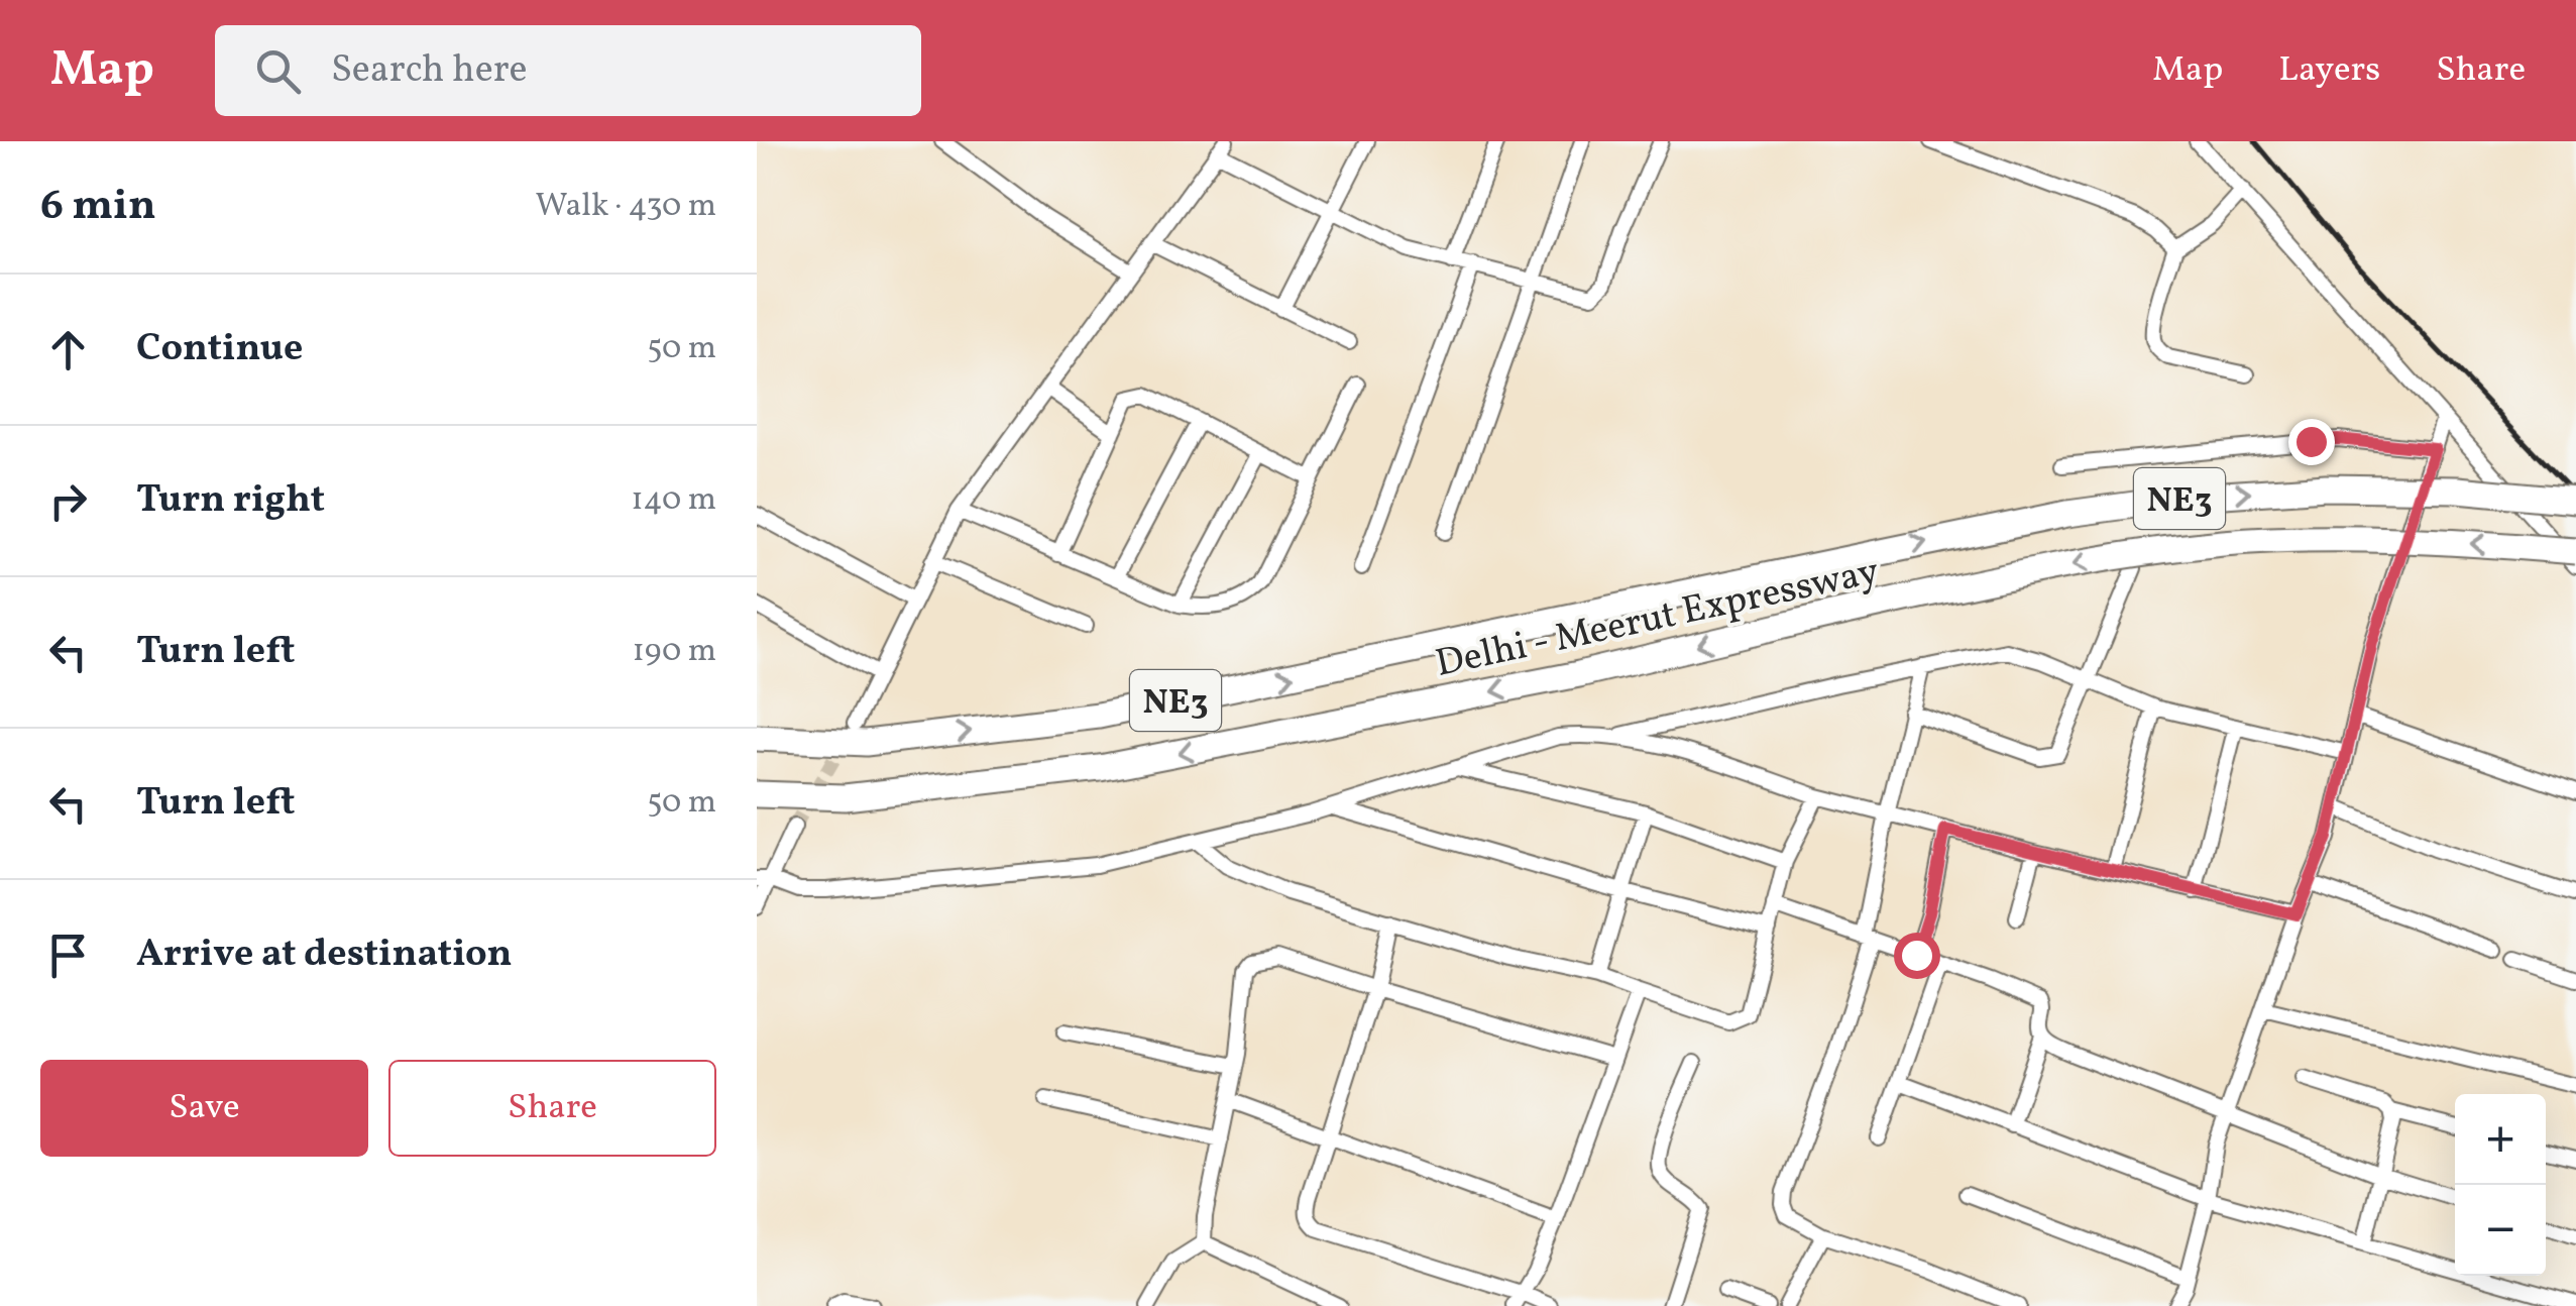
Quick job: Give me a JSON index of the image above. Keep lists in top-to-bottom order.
{
  "streets": {
    "highway": ["NE3", "Delhi - Meerut Expressway"]
  },
  "page": {
    "header": "Map",
    "search": "Search here",
    "nav": ["Map", "Layers", "Share"],
    "heading": ["6 min", "Walk · 430 m"],
    "list": [
      ["Continue", "50 m"],
      ["Turn right", "140 m"],
      ["Turn left", "190 m"],
      ["Turn left", "50 m"],
      "Arrive at destination"
    ],
    "buttons": ["Save", "Share"],
    "map_buttons": ["+", "−"]
  }
}
